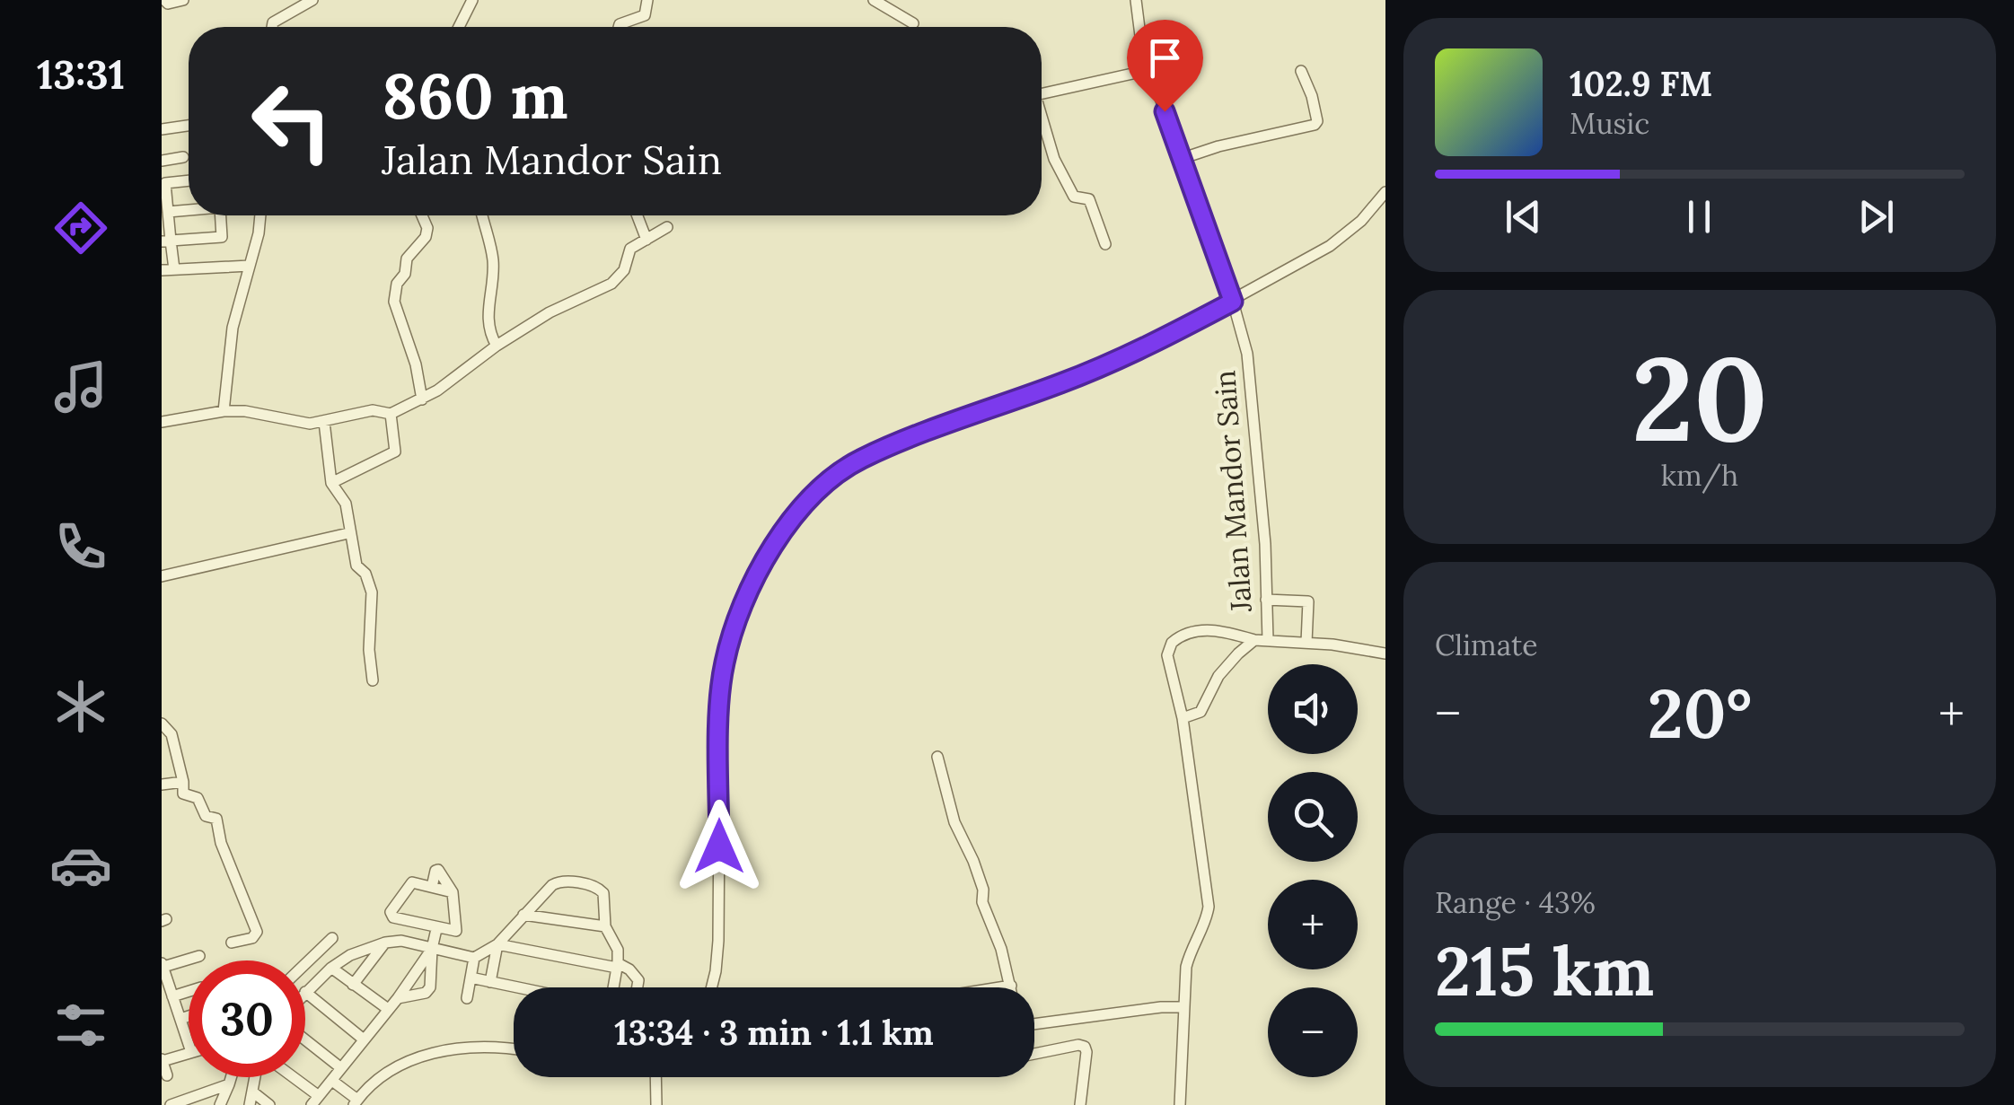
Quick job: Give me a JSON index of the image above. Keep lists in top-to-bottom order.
{
  "streets": {
    "street": ["Jalan Mandor Sain"]
  },
  "page": {
    "tabs": "13:31",
    "turn": ["860 m", "Jalan Mandor Sain"],
    "song": ["102.9 FM", "Music"],
    "tile": [
      ["20", "km/h"],
      "Climate",
      ["Range · 43%", "215 km"]
    ],
    "map_buttons": ["+", "−"],
    "heat": ["−", "20°", "+"],
    "limit": "30",
    "trip": "13:34 · 3 min · 1.1 km"
  }
}
